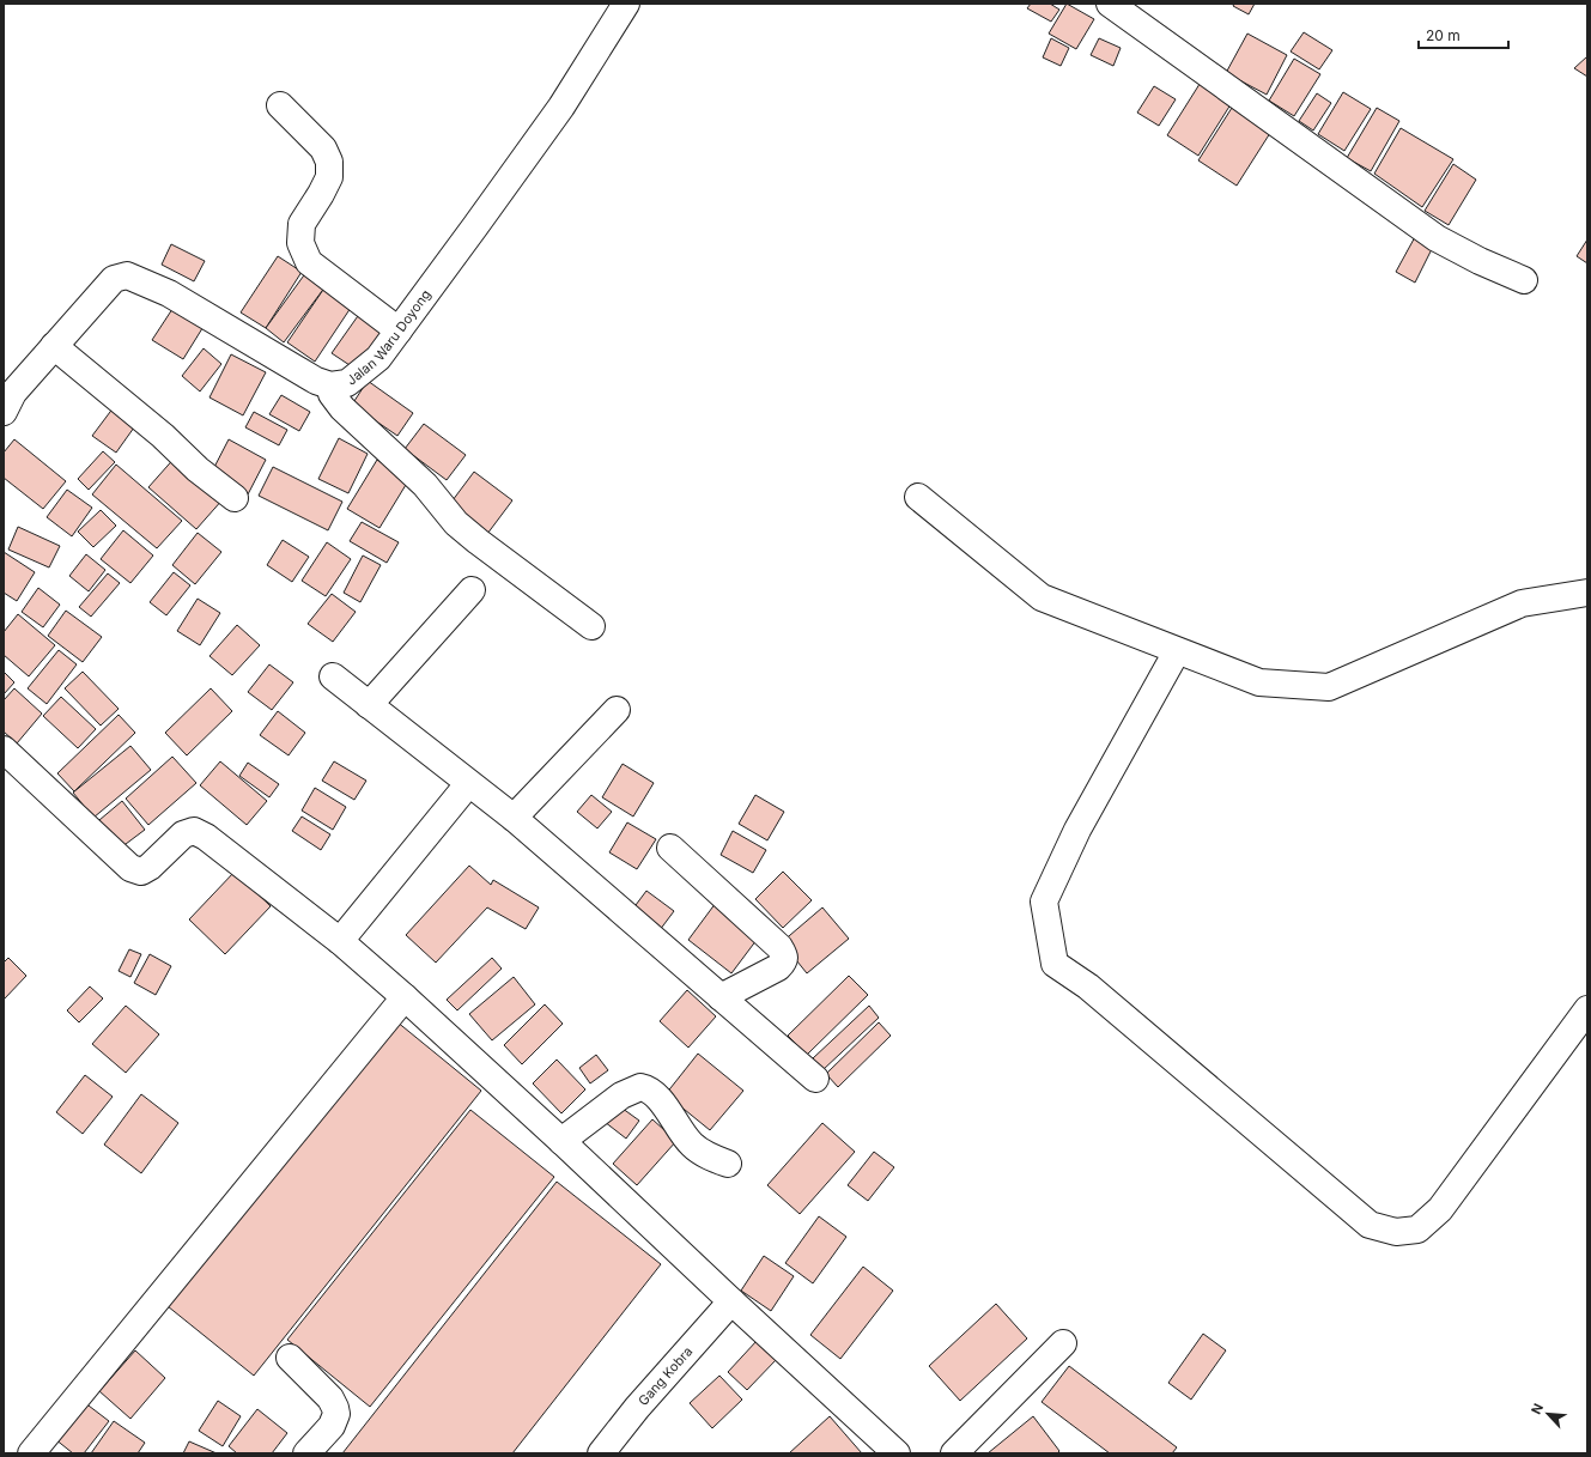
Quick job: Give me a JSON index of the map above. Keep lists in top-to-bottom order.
{
  "streets": {
    "street": ["Jalan Waru Doyong", "Gang Kobra"]
  },
  "scale_bar": "20 m",
  "north": "top left"
}
